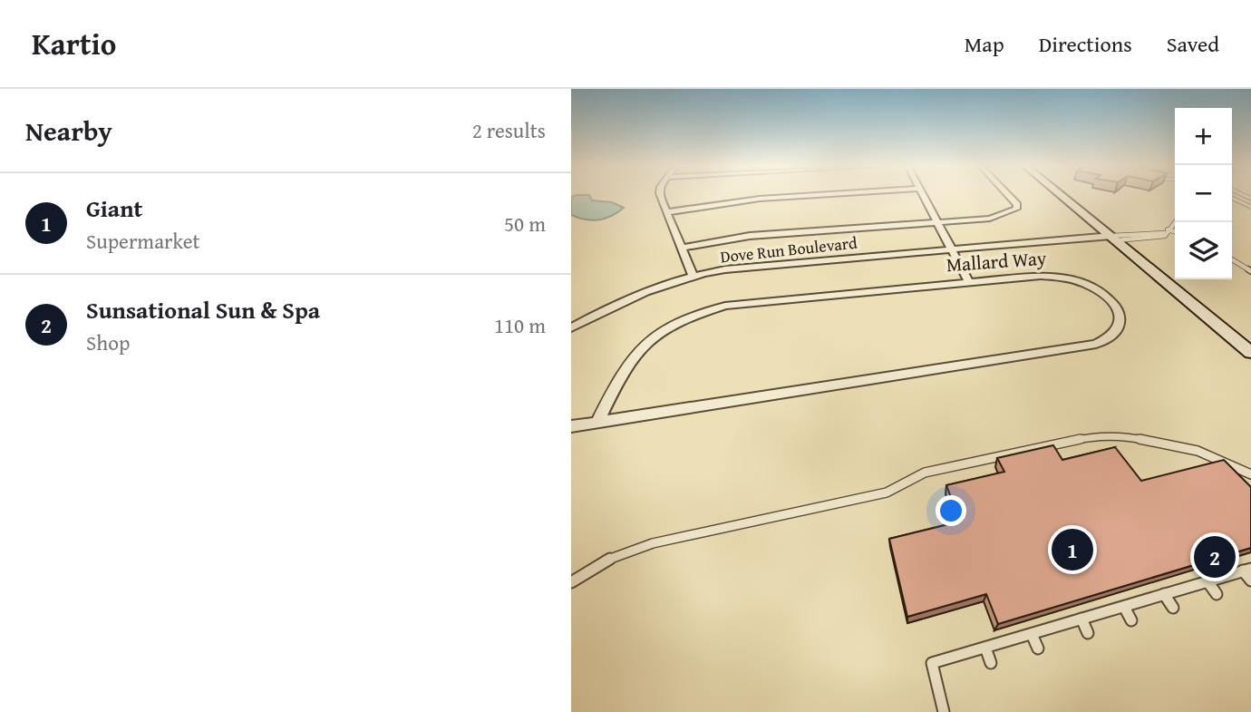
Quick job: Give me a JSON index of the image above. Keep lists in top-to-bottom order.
{
  "streets": {
    "street": ["Dove Run Boulevard", "Mallard Way"]
  },
  "page": {
    "header": "Kartio",
    "nav": ["Map", "Directions", "Saved"],
    "heading": ["Nearby", "2 results"],
    "map_buttons": ["+", "−"],
    "list": [
      {
        "mark": "1",
        "name": "Giant",
        "note": "Supermarket",
        "value": "50 m"
      },
      {
        "mark": "2",
        "name": "Sunsational Sun & Spa",
        "note": "Shop",
        "value": "110 m"
      }
    ],
    "pins": ["1", "2"]
  }
}
